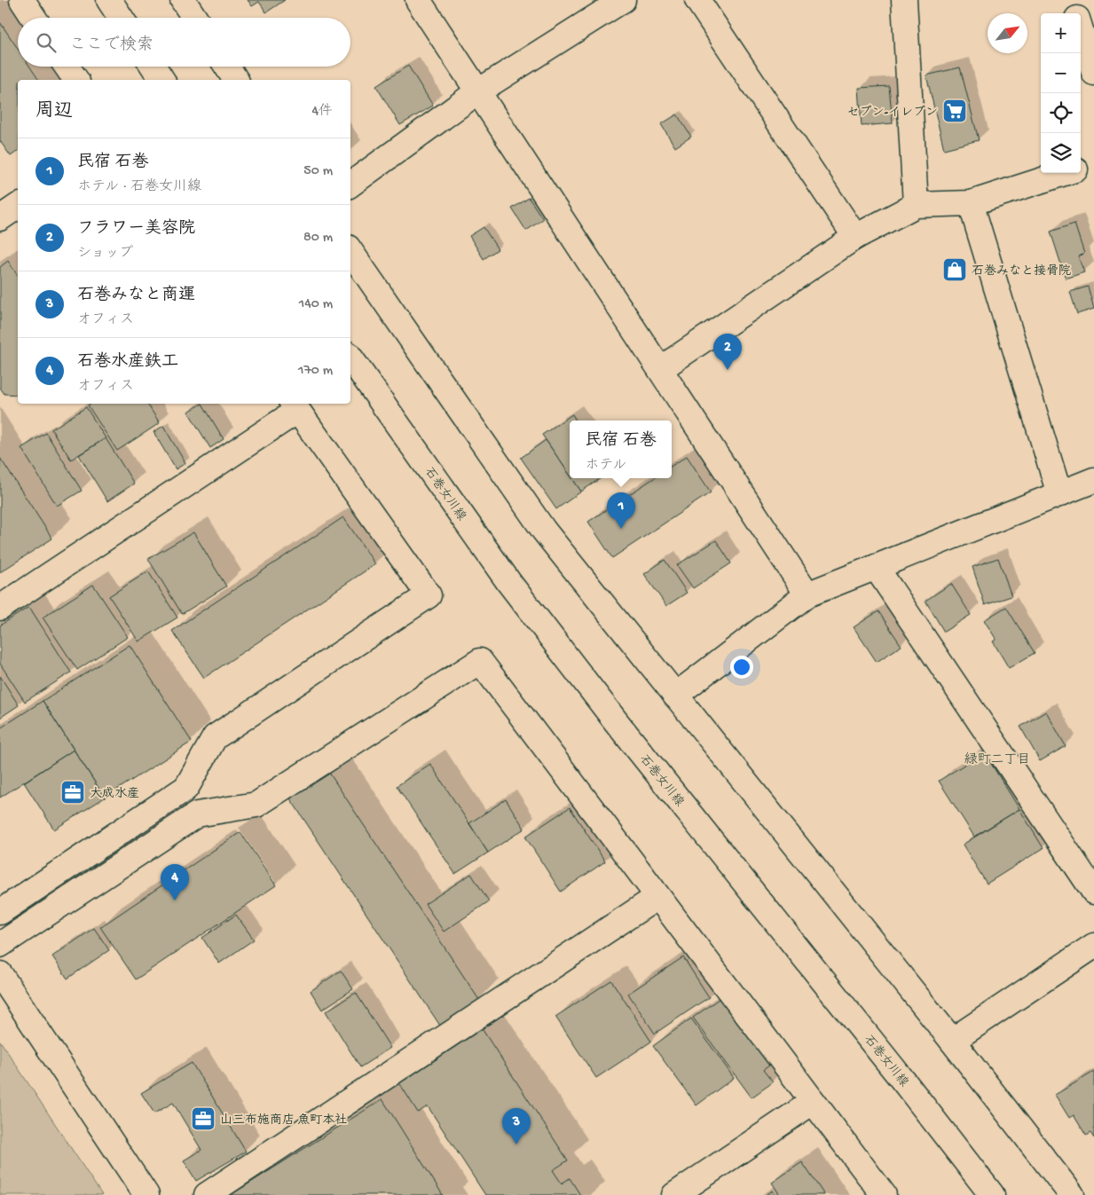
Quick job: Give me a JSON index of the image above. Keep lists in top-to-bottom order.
{
  "streets": {
    "main road": ["石巻女川線"]
  },
  "districts": ["緑町二丁目"],
  "places": {
    "supermarket": ["セブン-イレブン"],
    "shop": ["石巻みなと接骨院"],
    "office": ["大成水産", "山三布施商店 魚町本社"]
  },
  "north": "top right",
  "page": {
    "map_buttons": ["+", "−"],
    "search": "ここで検索",
    "heading": ["周辺", "4件"],
    "list": [
      {
        "mark": "1",
        "name": "民宿 石巻",
        "note": "ホテル · 石巻女川線",
        "value": "50 m"
      },
      {
        "mark": "2",
        "name": "フラワー美容院",
        "note": "ショップ",
        "value": "80 m"
      },
      {
        "mark": "3",
        "name": "石巻みなと商運",
        "note": "オフィス",
        "value": "140 m"
      },
      {
        "mark": "4",
        "name": "石巻水産鉄工",
        "note": "オフィス",
        "value": "170 m"
      }
    ],
    "pins": [
      "2",
      "1",
      "4",
      "3"
    ],
    "popup": ["民宿 石巻", "ホテル"]
  }
}
